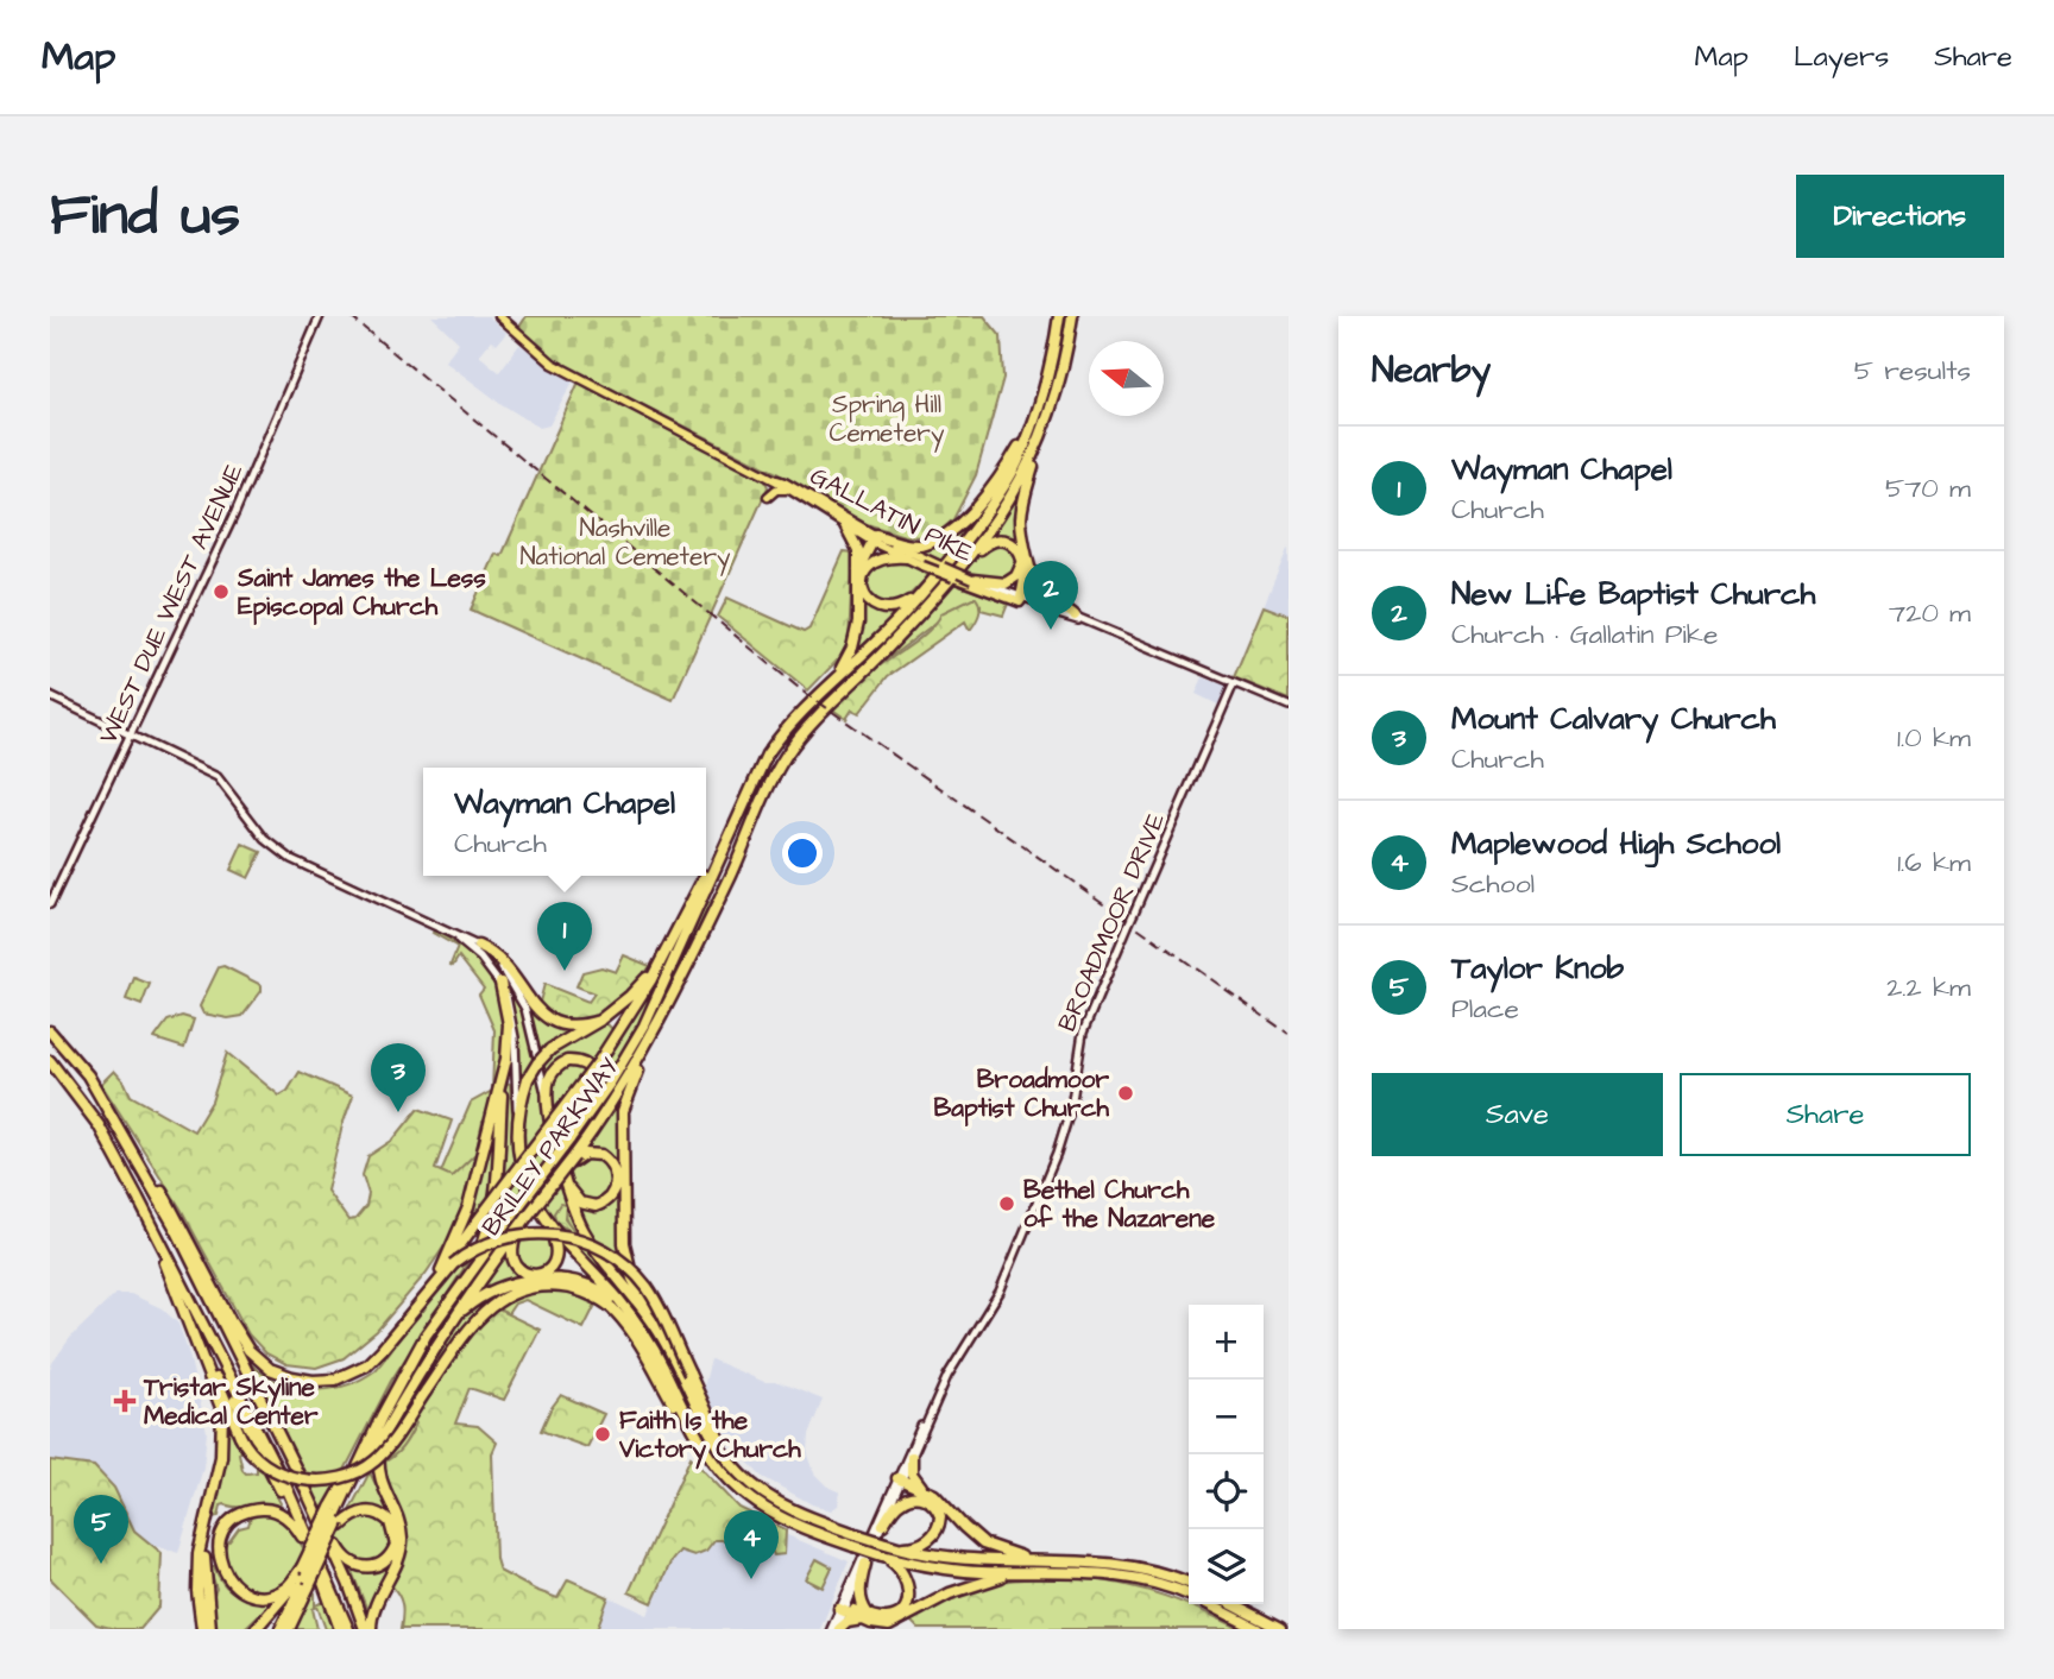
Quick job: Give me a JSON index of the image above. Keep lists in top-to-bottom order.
{
  "streets": {
    "highway": ["BRILEY PARKWAY"],
    "main road": ["GALLATIN PIKE", "WEST DUE WEST AVENUE", "BROADMOOR DRIVE"]
  },
  "crossings": [
    ["GALLATIN PIKE", "BROADMOOR DRIVE"]
  ],
  "parks": ["Spring Hill Cemetery", "Nashville National Cemetery"],
  "places": {
    "other": [
      "Saint James the Less Episcopal Church",
      "Broadmoor Baptist Church",
      "Bethel Church of the Nazarene",
      "Faith Is the Victory Church"
    ],
    "health": ["Tristar Skyline Medical Center"]
  },
  "north": "left",
  "page": {
    "header": "Map",
    "nav": ["Map", "Layers", "Share"],
    "buttons": [
      "Directions",
      ["Save", "Share"]
    ],
    "title": "Find us",
    "heading": ["Nearby", "5 results"],
    "list": [
      {
        "mark": "1",
        "name": "Wayman Chapel",
        "note": "Church",
        "value": "570 m"
      },
      {
        "mark": "2",
        "name": "New Life Baptist Church",
        "note": "Church · Gallatin Pike",
        "value": "720 m"
      },
      {
        "mark": "3",
        "name": "Mount Calvary Church",
        "note": "Church",
        "value": "1.0 km"
      },
      {
        "mark": "4",
        "name": "Maplewood High School",
        "note": "School",
        "value": "1.6 km"
      },
      {
        "mark": "5",
        "name": "Taylor Knob",
        "note": "Place",
        "value": "2.2 km"
      }
    ],
    "pins": [
      "2",
      "1",
      "3",
      "5",
      "4"
    ],
    "popup": ["Wayman Chapel", "Church"],
    "map_buttons": ["+", "−"]
  }
}
